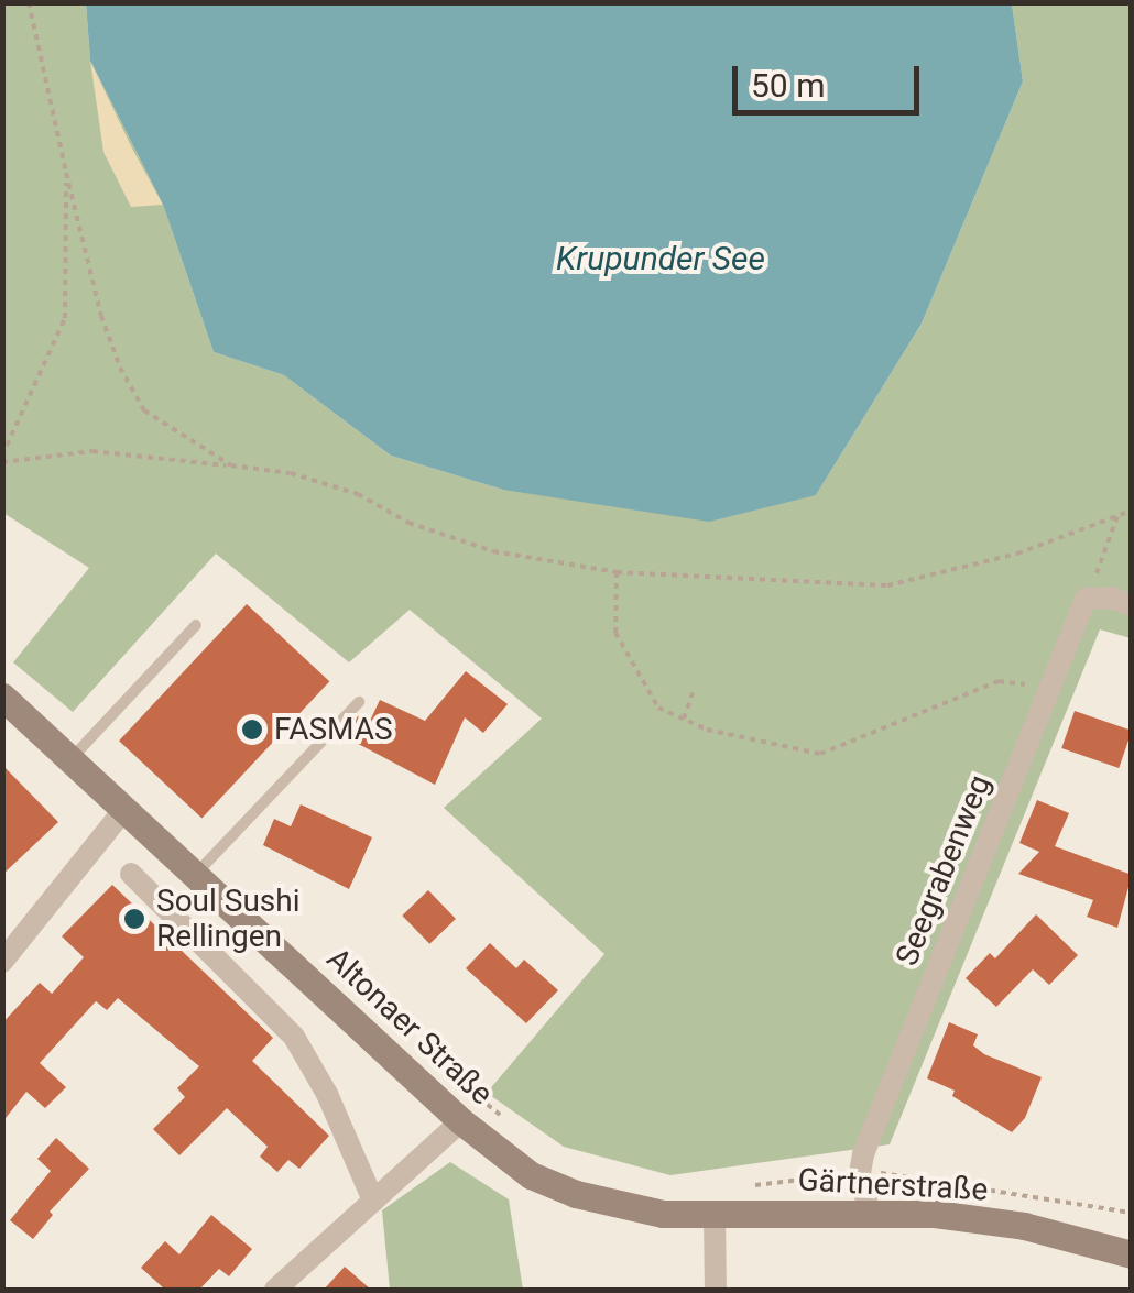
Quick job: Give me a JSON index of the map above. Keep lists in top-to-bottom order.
{
  "streets": {
    "main road": ["Altonaer Straße", "Gärtnerstraße"],
    "street": ["Seegrabenweg"]
  },
  "crossings": [
    ["Altonaer Straße", "Gärtnerstraße"]
  ],
  "water": ["Krupunder See"],
  "places": ["FASMAS", "Soul Sushi Rellingen"],
  "scale_bar": "50 m"
}
